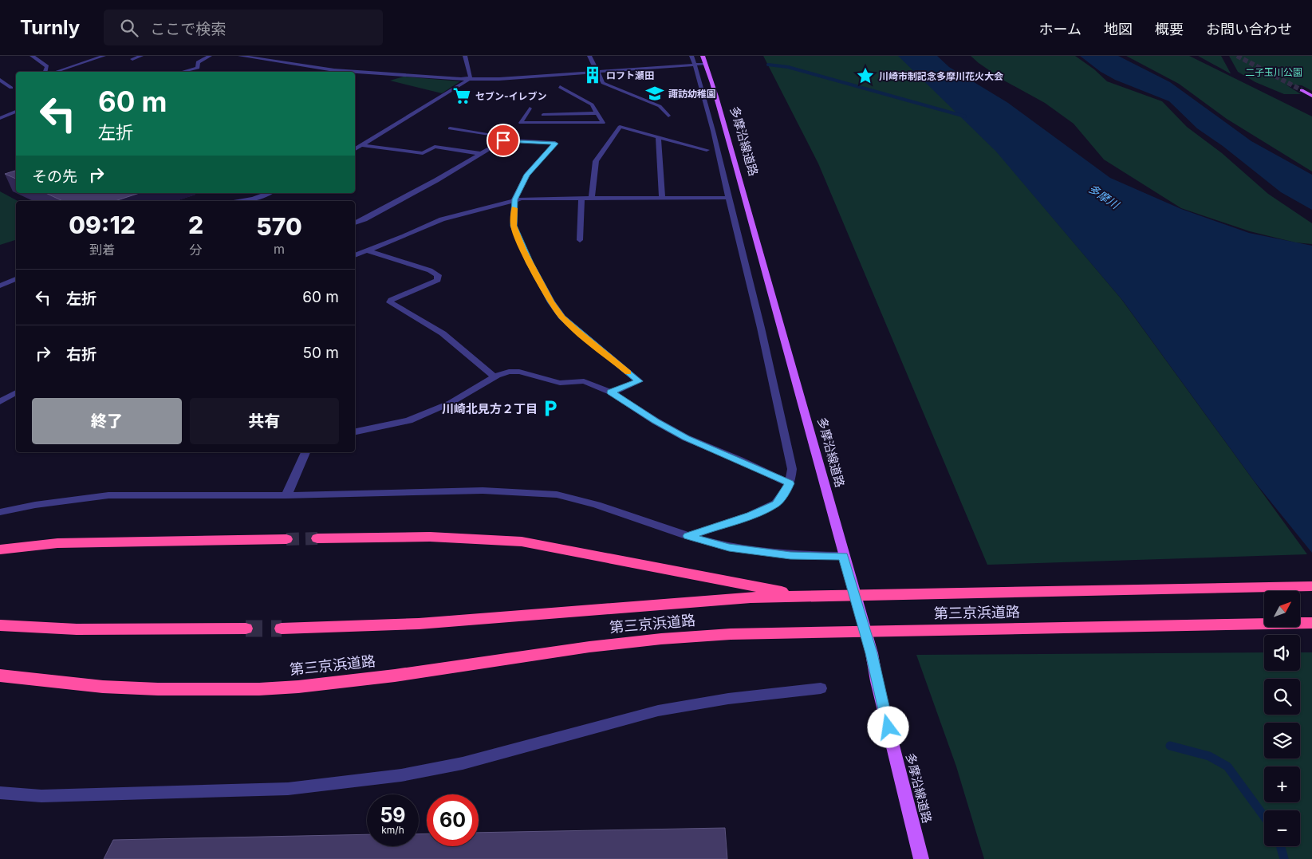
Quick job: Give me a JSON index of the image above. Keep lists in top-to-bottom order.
{
  "streets": {
    "highway": ["第三京浜道路"],
    "main road": ["多摩沿線道路"]
  },
  "water": ["多摩川"],
  "parks": ["二子玉川公園"],
  "places": {
    "building": ["ロフト瀬田"],
    "place": ["川崎市制記念多摩川花火大会"],
    "school or university": ["諏訪幼稚園"],
    "supermarket": ["セブン-イレブン"],
    "parking": ["川崎北見方２丁目"]
  },
  "north": "top right",
  "page": {
    "header": "Turnly",
    "search": "ここで検索",
    "nav": [
      "ホーム",
      "地図",
      "概要",
      "お問い合わせ"
    ],
    "turn": ["60 m", "左折"],
    "then": "その先",
    "eta": [
      "09:12",
      "到着",
      "2",
      "分",
      "570",
      "m"
    ],
    "list": [
      {
        "name": "左折",
        "value": "60 m"
      },
      {
        "name": "右折",
        "value": "50 m"
      }
    ],
    "buttons": ["終了", "共有"],
    "map_buttons": ["+", "−"],
    "speed": "59 km/h",
    "limit": "60"
  }
}
